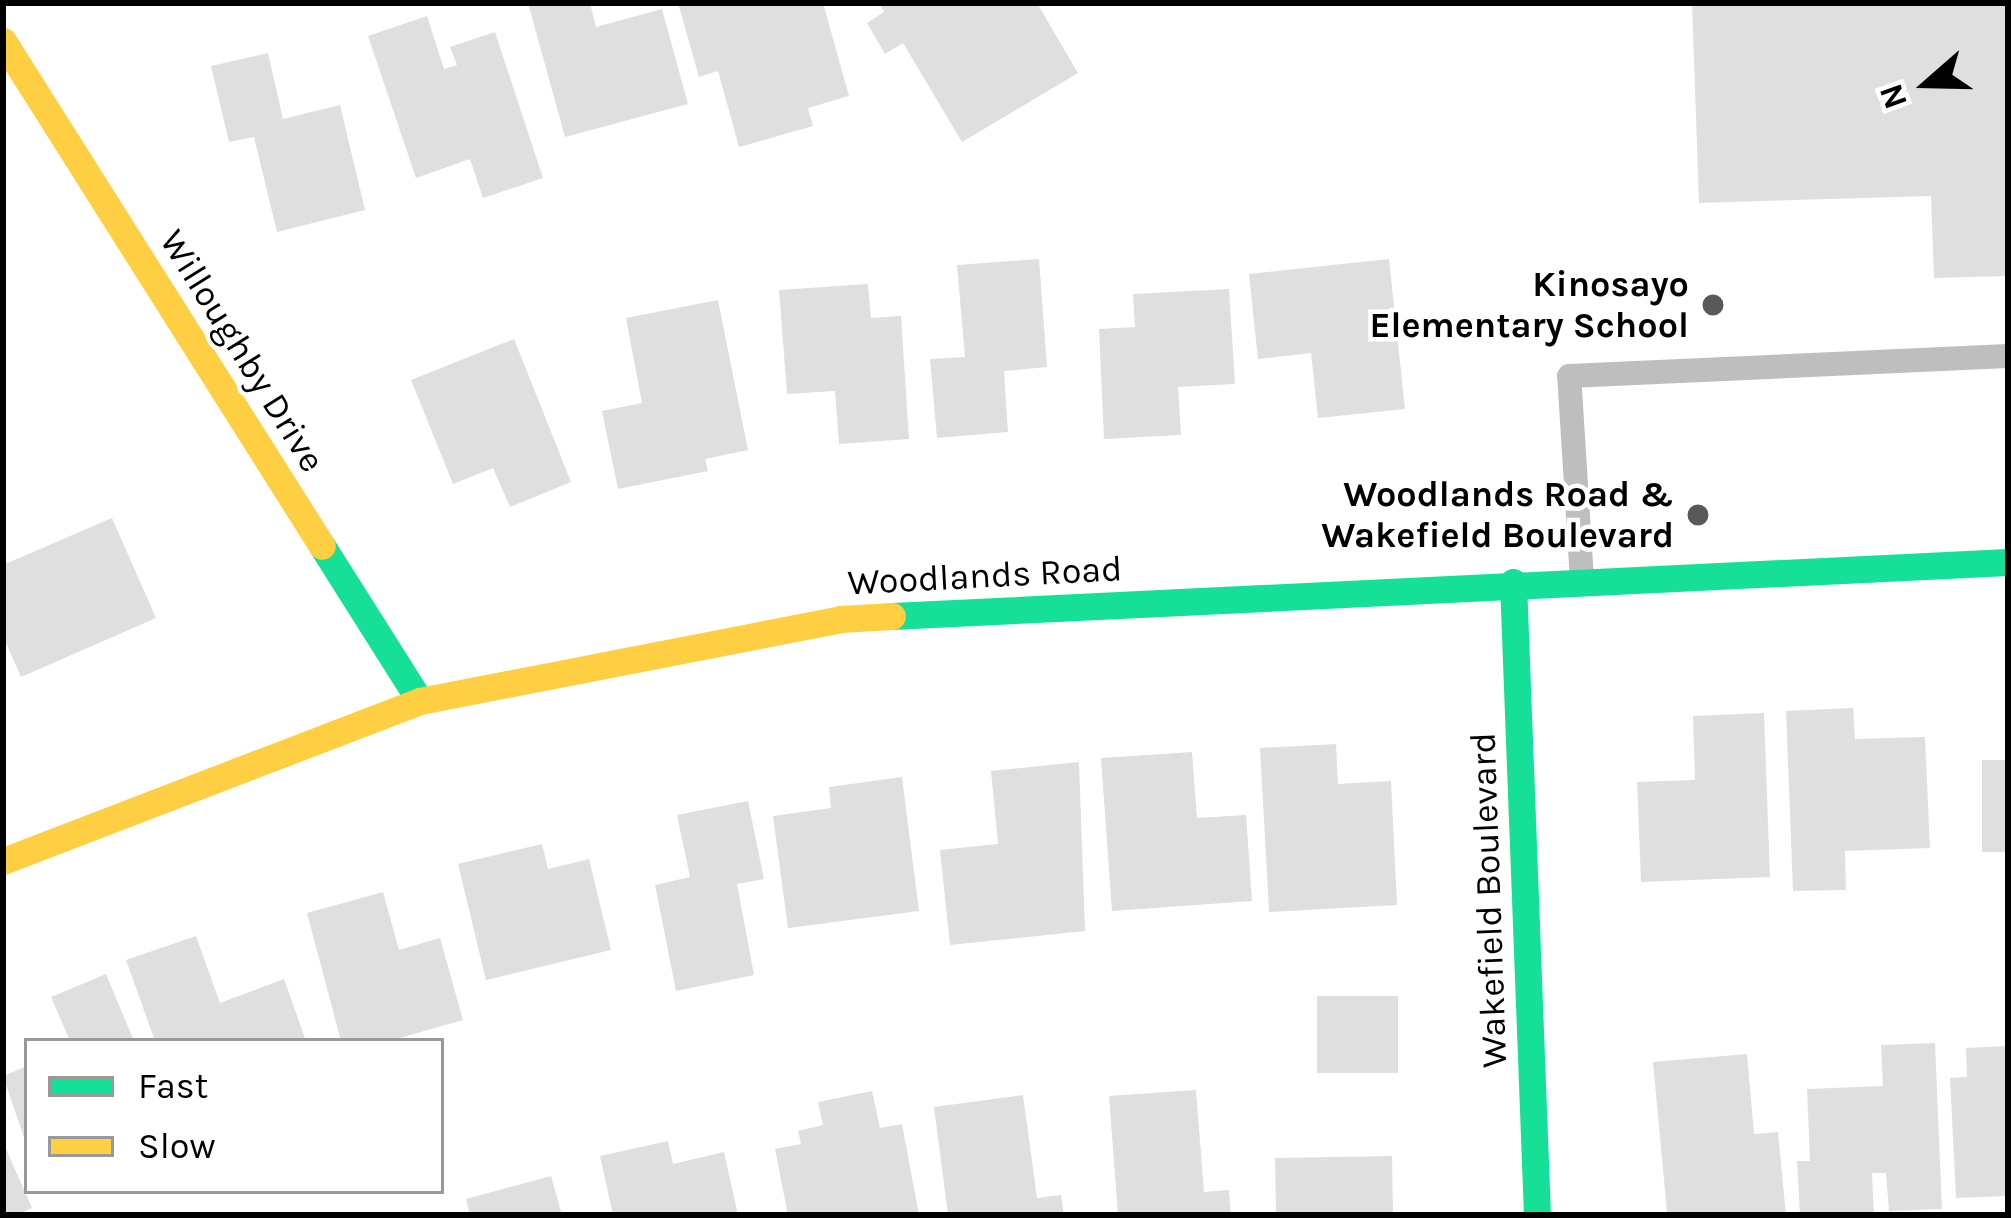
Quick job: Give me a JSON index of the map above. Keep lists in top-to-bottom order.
{
  "streets": {
    "street": ["Willoughby Drive", "Woodlands Road", "Wakefield Boulevard"]
  },
  "crossings": [
    ["Willoughby Drive", "Woodlands Road"],
    ["Woodlands Road", "Wakefield Boulevard"]
  ],
  "places": ["Kinosayo Elementary School", "Woodlands Road & Wakefield Boulevard"],
  "legend": ["Fast", "Slow"],
  "north": "left"
}
